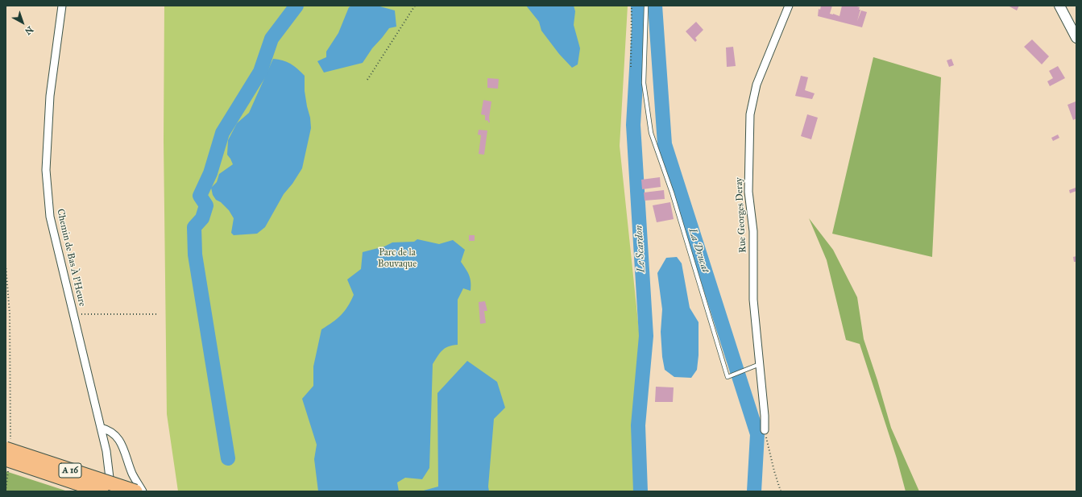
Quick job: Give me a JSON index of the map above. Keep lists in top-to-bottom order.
{
  "streets": {
    "highway": ["A 16"],
    "street": ["Rue Georges Deray", "Chemin de Bas À l'Heure"]
  },
  "water": ["Le Scardon", "La Drucat"],
  "parks": ["Parc de la Bouvaque"],
  "north": "bottom right"
}
